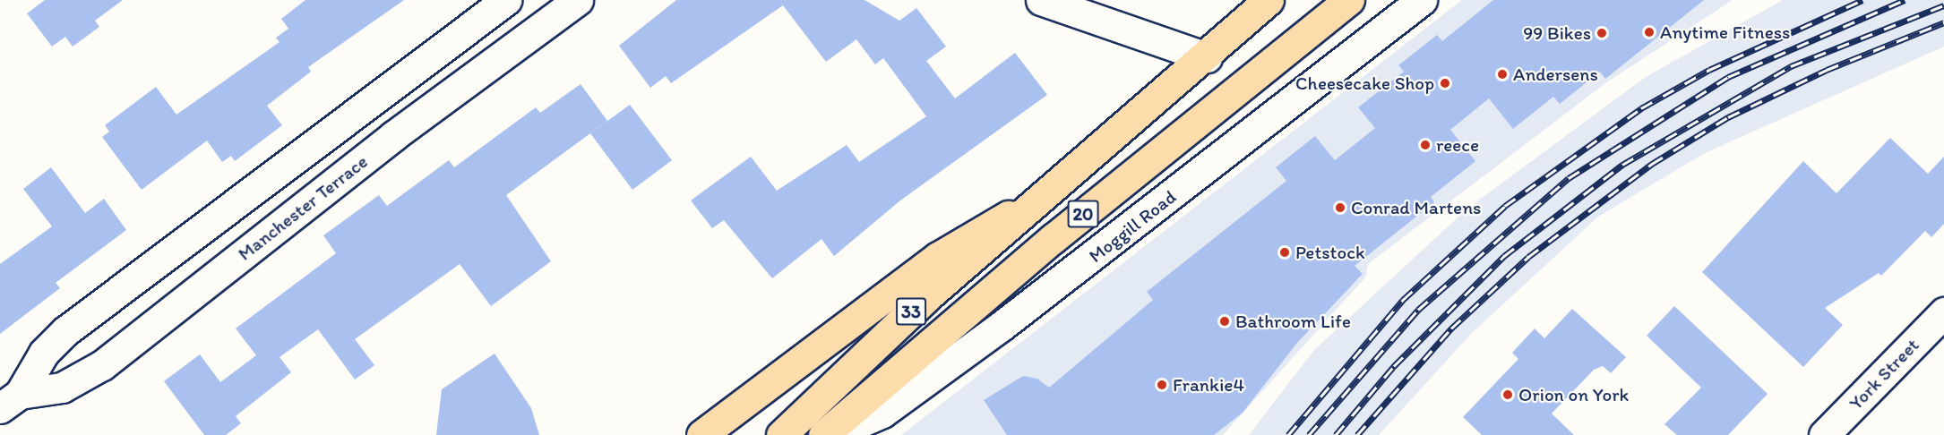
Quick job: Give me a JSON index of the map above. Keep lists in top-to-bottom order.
{
  "streets": {
    "main road": ["20", "33"],
    "street": ["Manchester Terrace", "Moggill Road", "York Street"]
  },
  "crossings": [
    ["20", "33"]
  ],
  "places": [
    "Anytime Fitness",
    "99 Bikes",
    "Andersens",
    "Cheesecake Shop",
    "reece",
    "Conrad Martens",
    "Petstock",
    "Bathroom Life",
    "Frankie4",
    "Orion on York"
  ]
}
